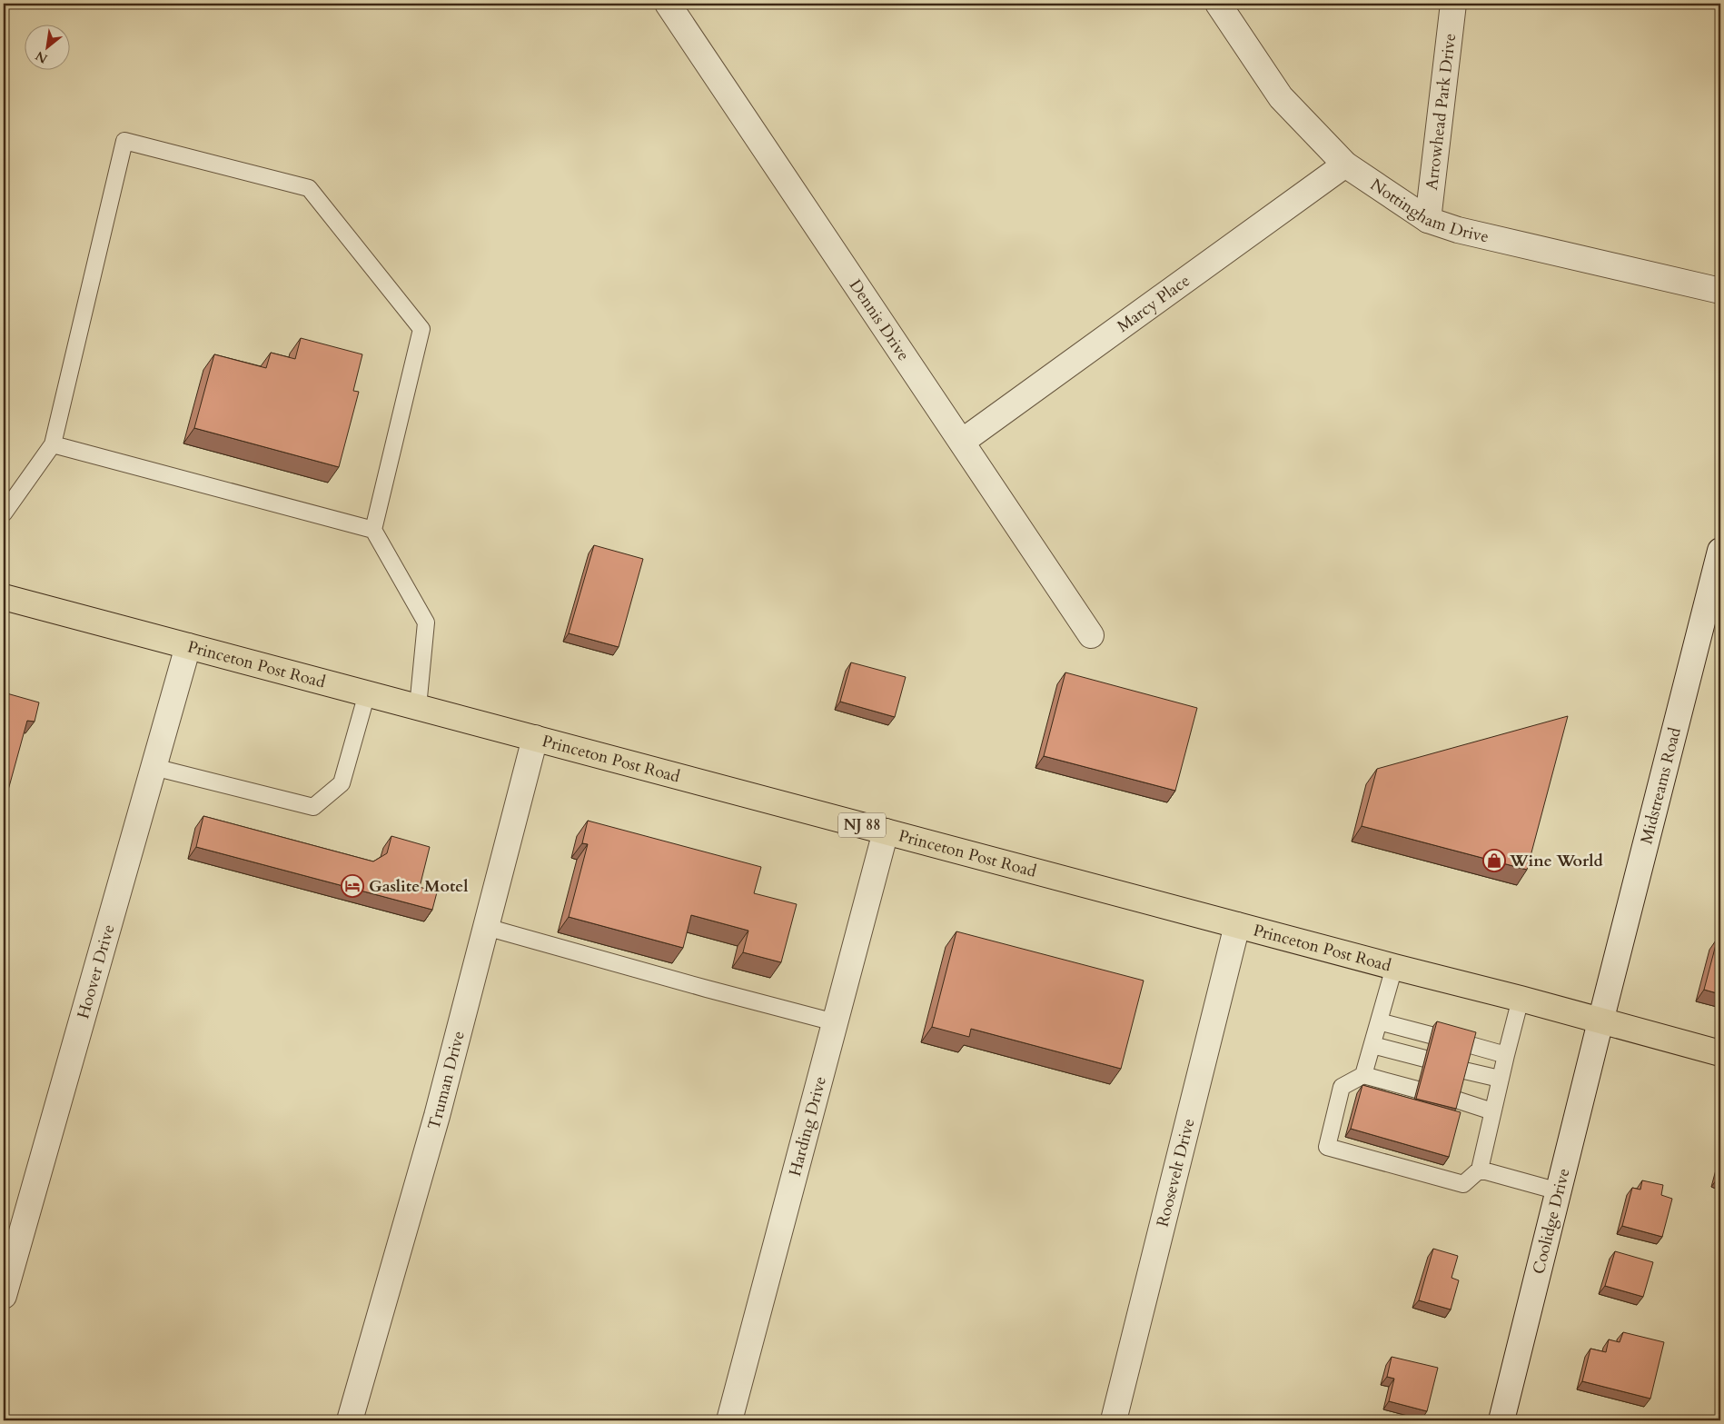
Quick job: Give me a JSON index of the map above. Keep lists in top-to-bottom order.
{
  "streets": {
    "main road": ["Princeton Post Road", "NJ 88"],
    "street": [
      "Arrowhead Park Drive",
      "Nottingham Drive",
      "Marcy Place",
      "Dennis Drive",
      "Midstreams Road",
      "Hoover Drive",
      "Truman Drive",
      "Harding Drive",
      "Roosevelt Drive",
      "Coolidge Drive"
    ]
  },
  "crossings": [
    ["Arrowhead Park Drive", "Nottingham Drive"],
    ["Nottingham Drive", "Marcy Place"],
    ["Marcy Place", "Dennis Drive"],
    ["Princeton Post Road", "Midstreams Road"],
    ["Princeton Post Road", "Hoover Drive"],
    ["Princeton Post Road", "Truman Drive"],
    ["Princeton Post Road", "Harding Drive"],
    ["Princeton Post Road", "Roosevelt Drive"],
    ["Princeton Post Road", "Coolidge Drive"],
    ["Midstreams Road", "Coolidge Drive"]
  ],
  "places": {
    "shop": ["Wine World"],
    "hotel": ["Gaslite Motel"]
  },
  "north": "bottom left"
}
